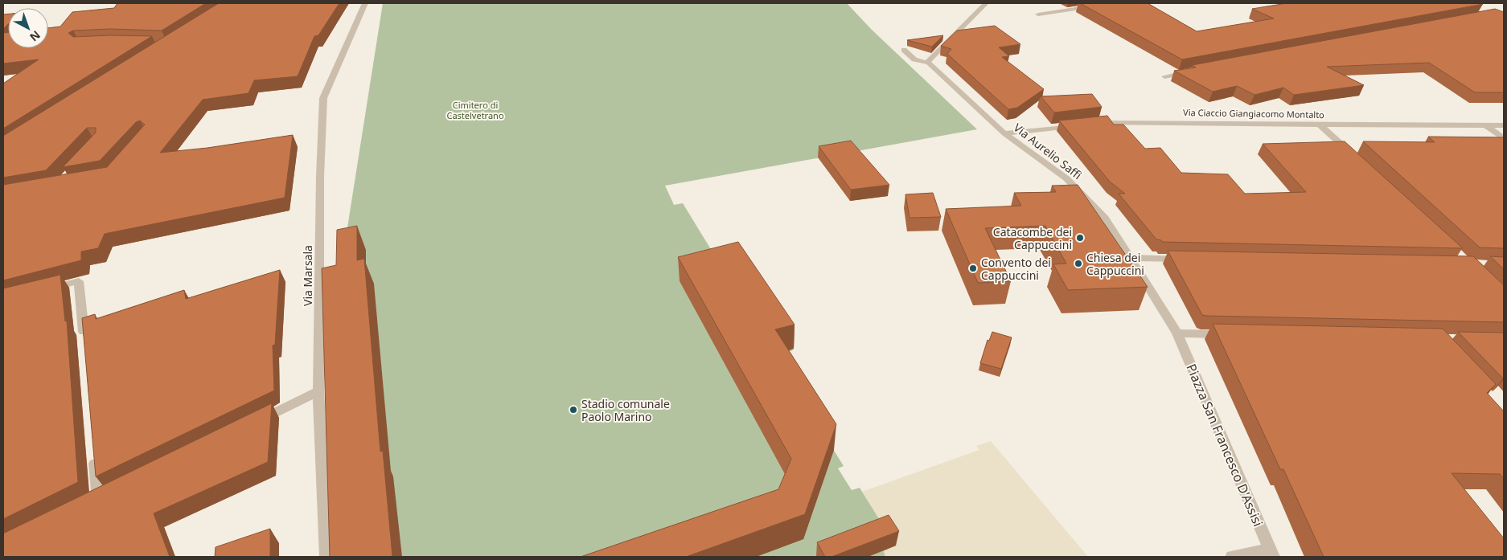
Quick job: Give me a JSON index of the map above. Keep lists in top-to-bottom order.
{
  "streets": {
    "street": [
      "Via Ciaccio Giangiacomo Montalto",
      "Via Aurelio Saffi",
      "Via Marsala",
      "Piazza San Francesco D'Assisi"
    ]
  },
  "crossings": [
    ["Via Aurelio Saffi", "Piazza San Francesco D'Assisi"]
  ],
  "parks": ["Cimitero di Castelvetrano"],
  "places": [
    "Catacombe dei Cappuccini",
    "Chiesa dei Cappuccini",
    "Convento dei Cappuccini",
    "Stadio comunale Paolo Marino"
  ],
  "north": "bottom right"
}
